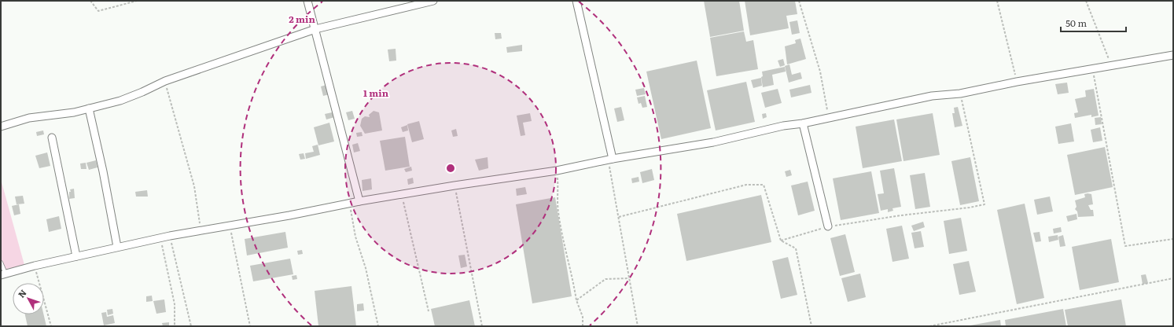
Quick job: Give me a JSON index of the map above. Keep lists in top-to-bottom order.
{
  "scale_bar": "50 m",
  "north": "top left",
  "rings": ["2 min", "1 min"]
}
